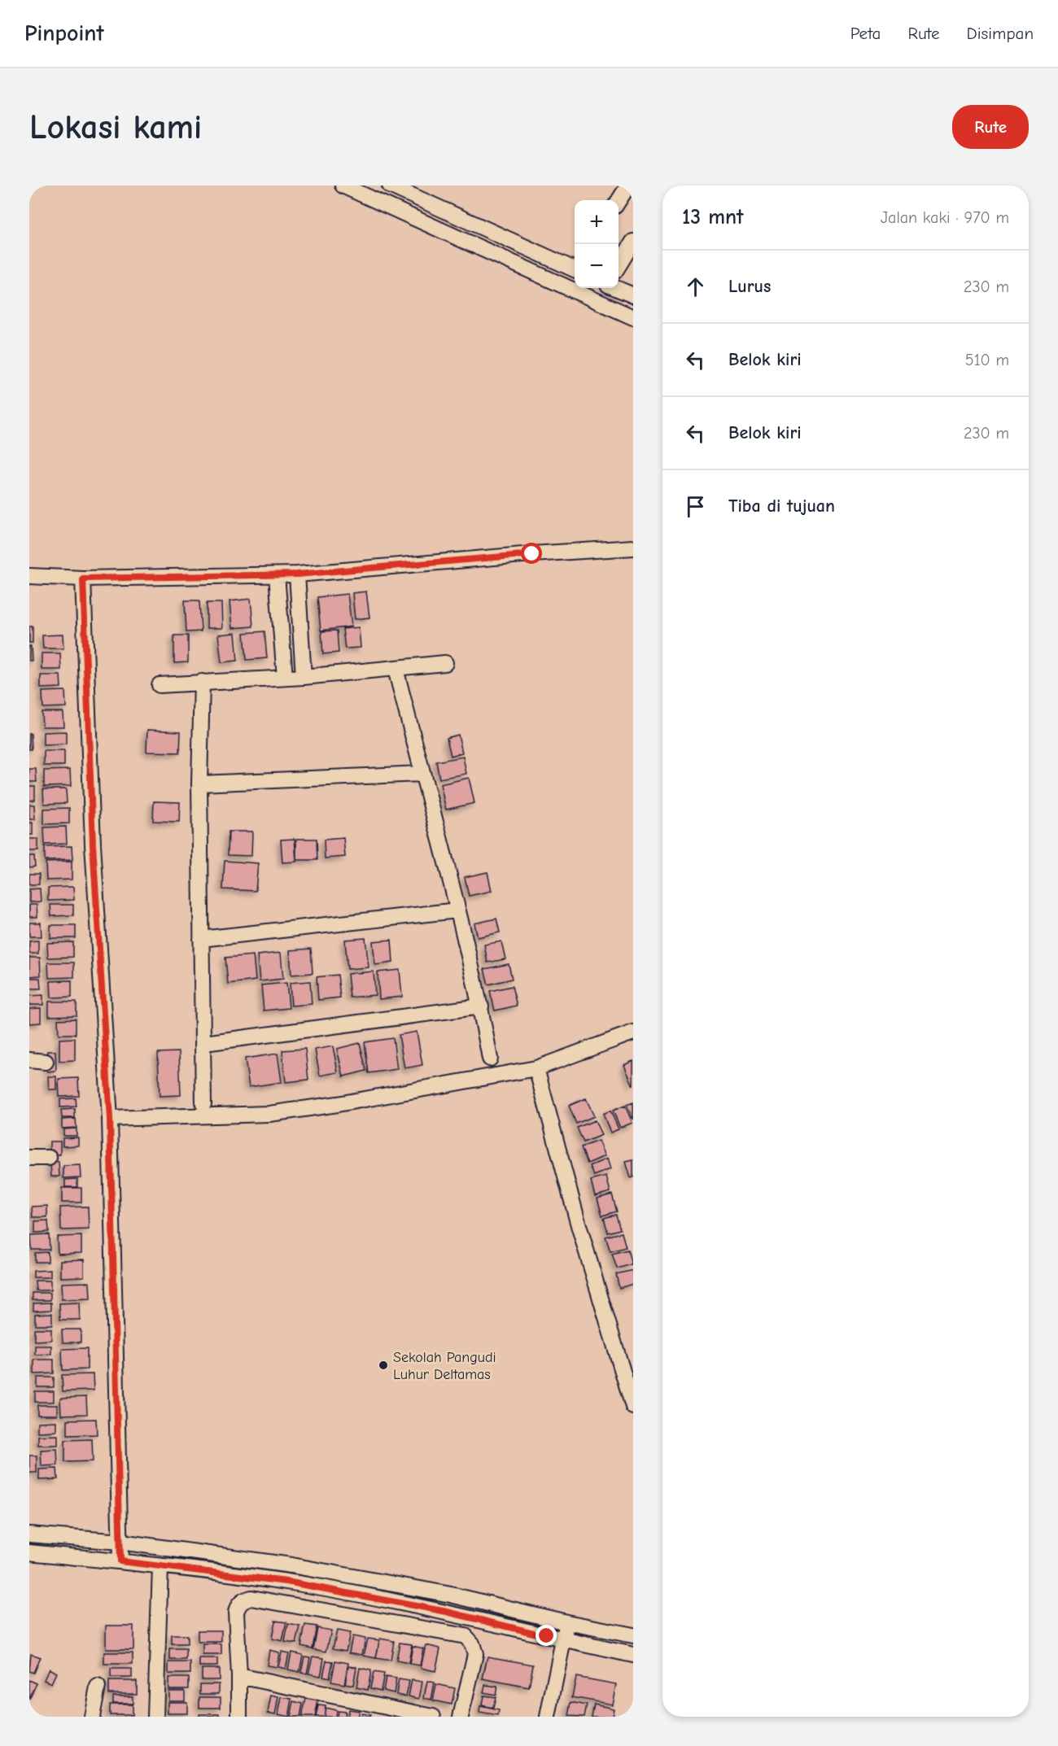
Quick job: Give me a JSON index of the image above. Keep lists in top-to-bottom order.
{
  "places": ["Sekolah Pangudi Luhur Deltamas"],
  "page": {
    "header": "Pinpoint",
    "nav": ["Peta", "Rute", "Disimpan"],
    "buttons": "Rute",
    "title": "Lokasi kami",
    "heading": ["13 mnt", "Jalan kaki · 970 m"],
    "map_buttons": ["+", "−"],
    "list": [
      ["Lurus", "230 m"],
      ["Belok kiri", "510 m"],
      ["Belok kiri", "230 m"],
      "Tiba di tujuan"
    ]
  }
}
